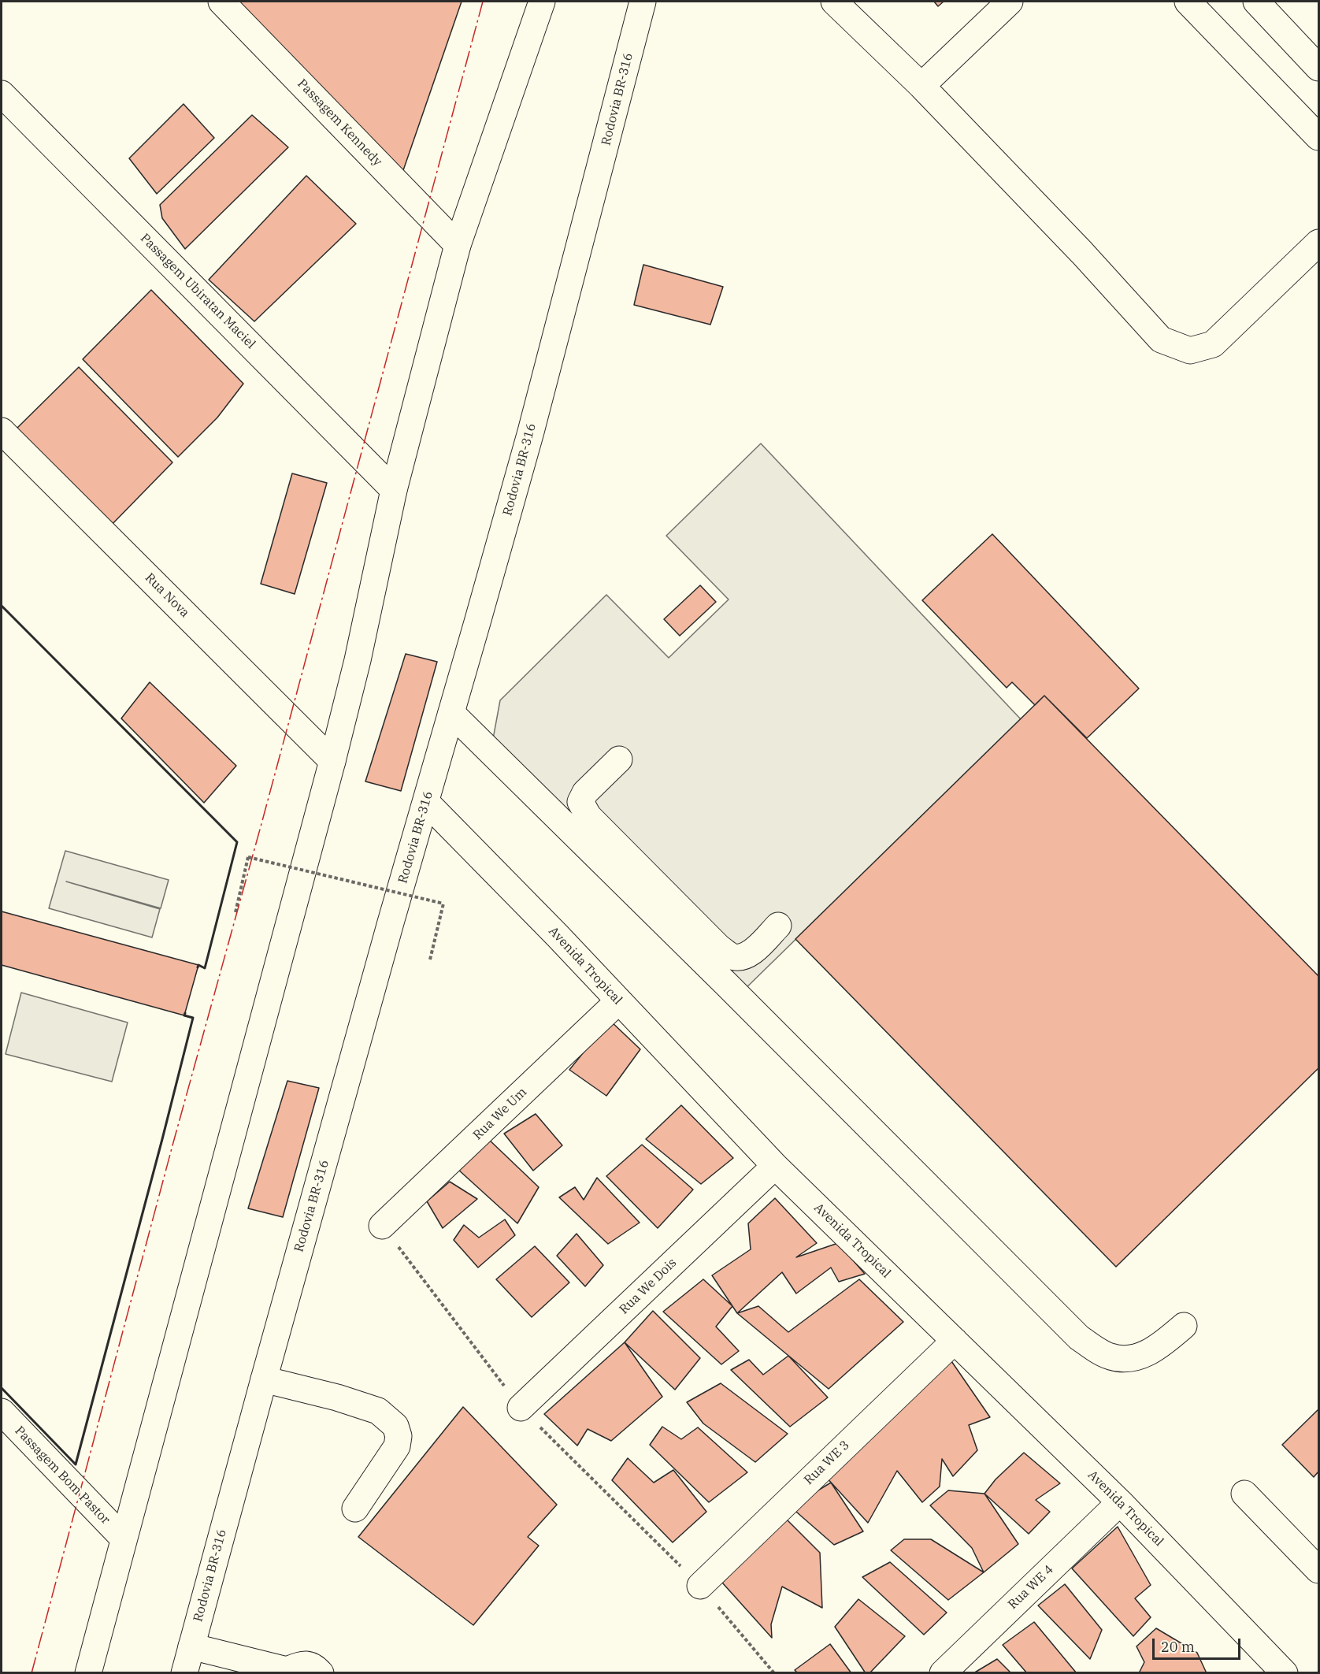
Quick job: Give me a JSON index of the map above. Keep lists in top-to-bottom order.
{
  "streets": {
    "main road": [
      "Rodovia BR-316",
      "Passagem Kennedy",
      "Passagem Ubiratan Maciel",
      "Rua Nova",
      "Avenida Tropical",
      "Rua We Um",
      "Rua We Dois",
      "Rua WE 3",
      "Passagem Bom Pastor",
      "Rua WE 4"
    ]
  },
  "crossings": [
    ["Rodovia BR-316", "Avenida Tropical"],
    ["Avenida Tropical", "Rua We Um"],
    ["Avenida Tropical", "Rua We Dois"],
    ["Avenida Tropical", "Rua WE 3"],
    ["Avenida Tropical", "Rua WE 4"]
  ],
  "scale_bar": "20 m"
}
